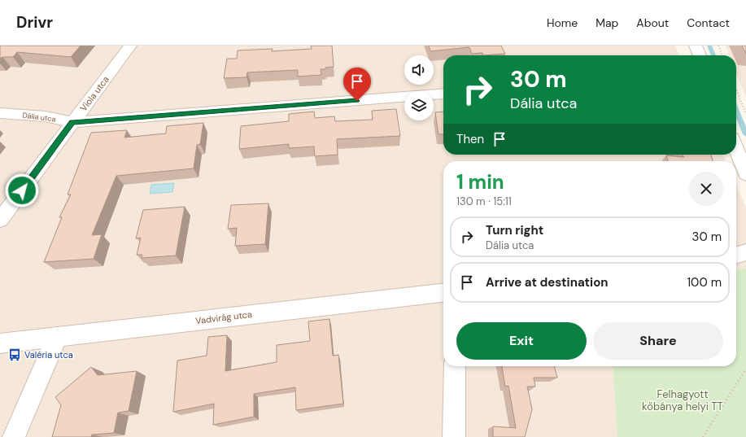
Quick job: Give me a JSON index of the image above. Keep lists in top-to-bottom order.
{
  "streets": {
    "street": ["Viola utca", "Dália utca", "Vadvirág utca"]
  },
  "crossings": [
    ["Viola utca", "Dália utca"]
  ],
  "parks": ["Felhagyott kőbánya helyi TT"],
  "places": {
    "bus stop": ["Valéria utca"]
  },
  "page": {
    "header": "Drivr",
    "nav": [
      "Home",
      "Map",
      "About",
      "Contact"
    ],
    "turn": ["30 m", "Dália utca"],
    "then": "Then",
    "heading": ["1 min", "130 m · 15:11"],
    "list": [
      {
        "name": "Turn right",
        "note": "Dália utca",
        "value": "30 m"
      },
      {
        "name": "Arrive at destination",
        "value": "100 m"
      }
    ],
    "buttons": ["Exit", "Share"]
  }
}
